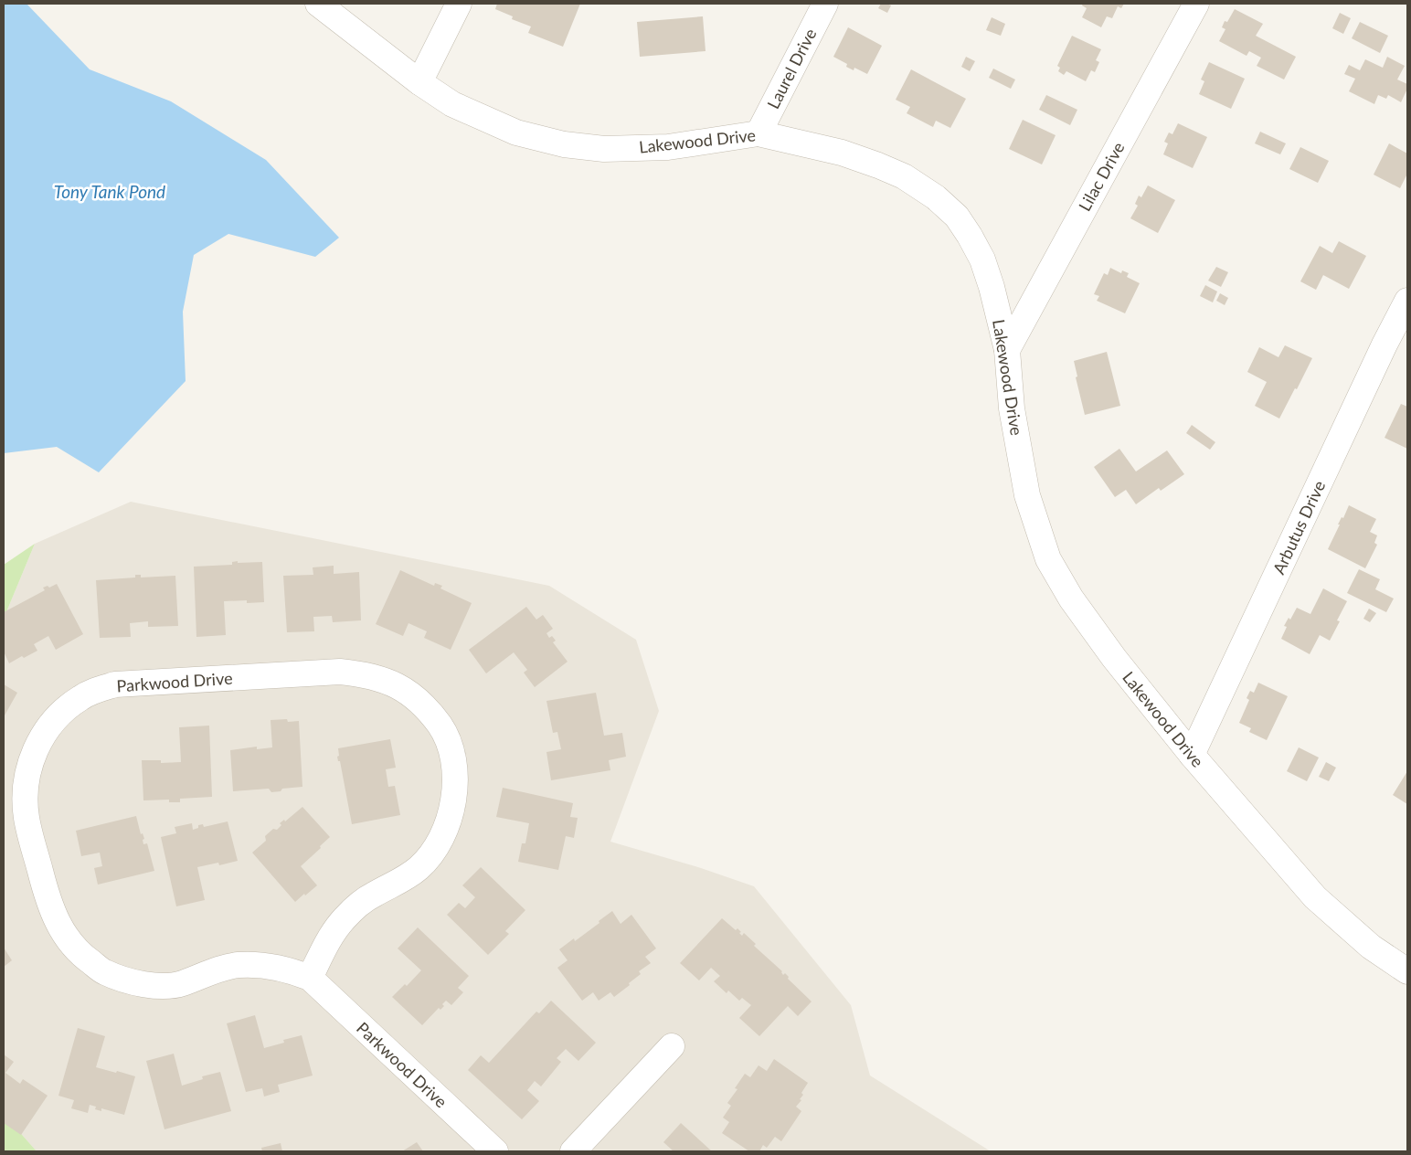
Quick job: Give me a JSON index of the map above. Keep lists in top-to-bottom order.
{
  "streets": {
    "street": [
      "Laurel Drive",
      "Lakewood Drive",
      "Lilac Drive",
      "Arbutus Drive",
      "Parkwood Drive"
    ]
  },
  "crossings": [
    ["Laurel Drive", "Lakewood Drive"],
    ["Lakewood Drive", "Lilac Drive"],
    ["Lakewood Drive", "Arbutus Drive"]
  ],
  "water": ["Tony Tank Pond"]
}
